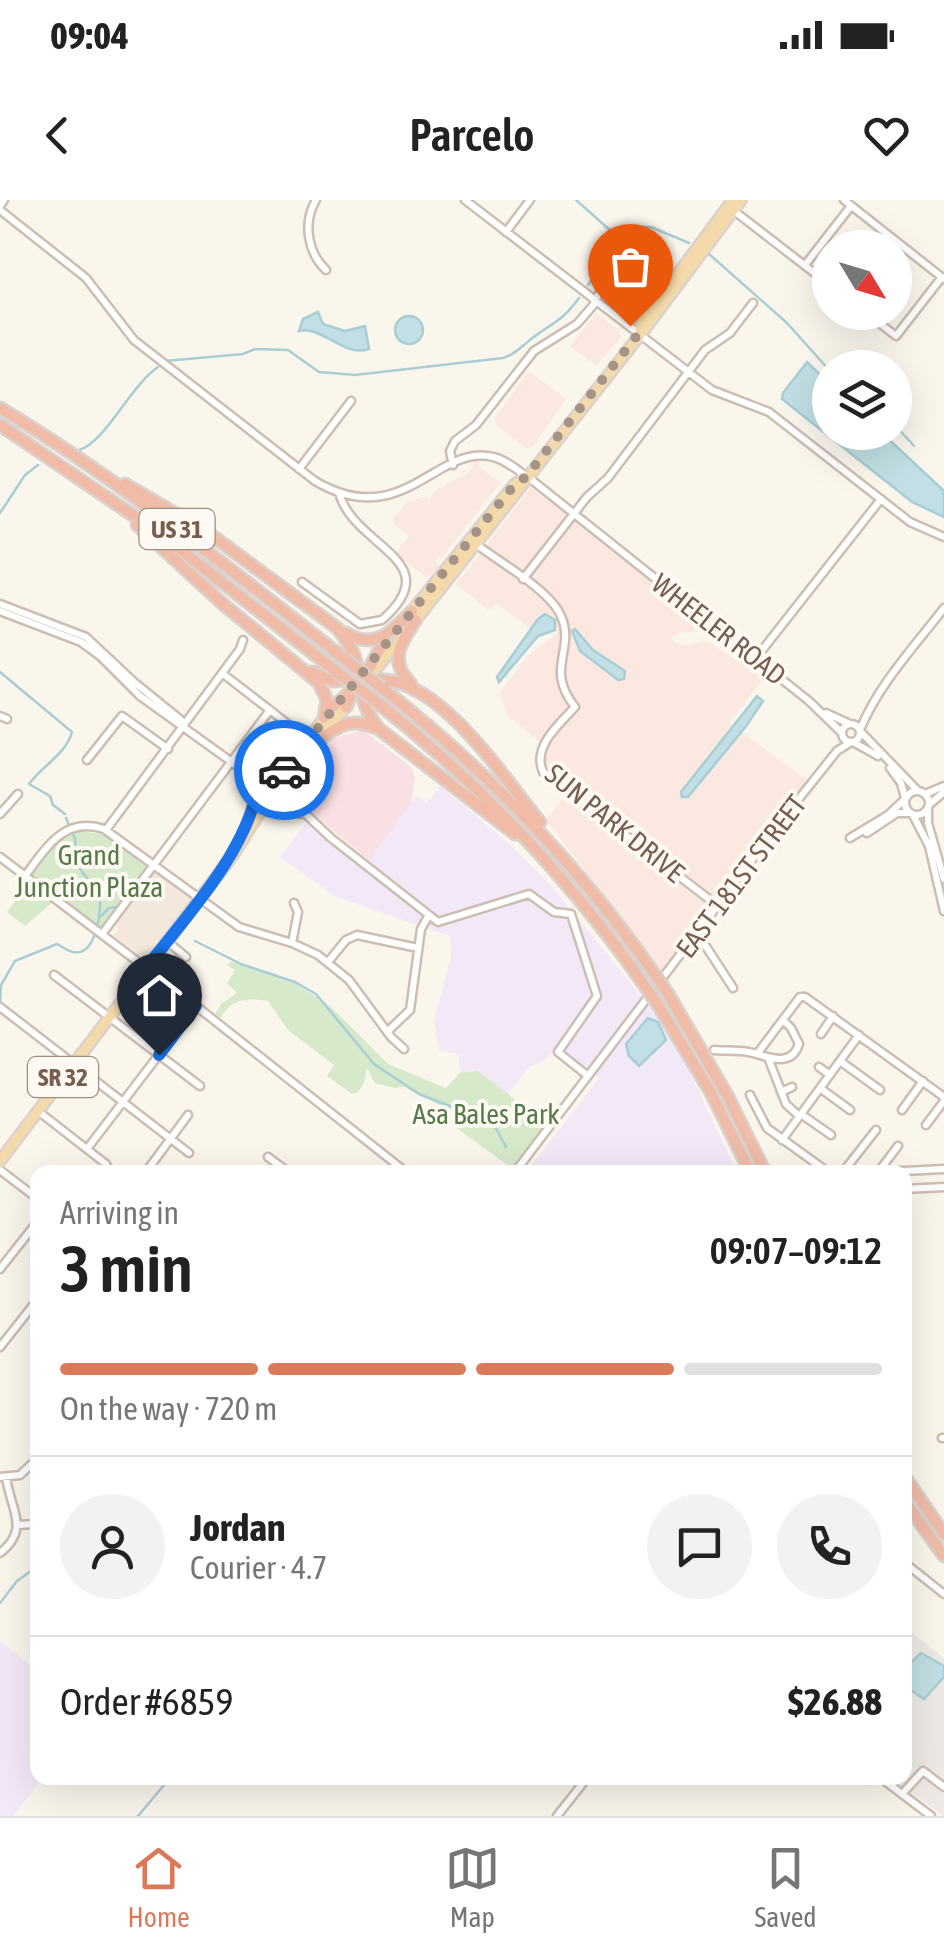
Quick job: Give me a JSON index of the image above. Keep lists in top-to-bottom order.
{
  "streets": {
    "highway": ["US 31"],
    "main road": ["SR 32"],
    "street": ["WHEELER ROAD", "SUN PARK DRIVE", "EAST 181ST STREET"]
  },
  "crossings": [
    ["US 31", "EAST 181ST STREET"],
    ["WHEELER ROAD", "EAST 181ST STREET"],
    ["SUN PARK DRIVE", "EAST 181ST STREET"]
  ],
  "parks": ["Grand Junction Plaza", "Asa Bales Park"],
  "north": "bottom right",
  "page": {
    "status": "09:04",
    "header": "Parcelo",
    "heading": ["3 min", "Arriving in", "09:07–09:12"],
    "panel": [
      "Jordan",
      "Courier · 4.7",
      "Order #6859",
      "$26.88"
    ],
    "bar": "On the way · 720 m",
    "tabs": ["Home", "Map", "Saved"]
  }
}
